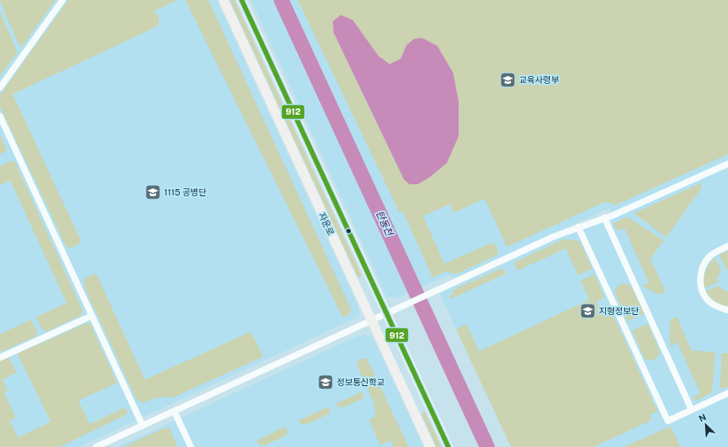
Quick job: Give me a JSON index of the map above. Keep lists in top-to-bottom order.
{
  "streets": {
    "street": ["자운로"]
  },
  "water": ["탄동천"],
  "places": {
    "school or university": [
      "교육사령부",
      "1115 공병단",
      "지형정보단",
      "정보통신학교"
    ]
  },
  "lines": ["transit line 912"],
  "north": "top left"
}
